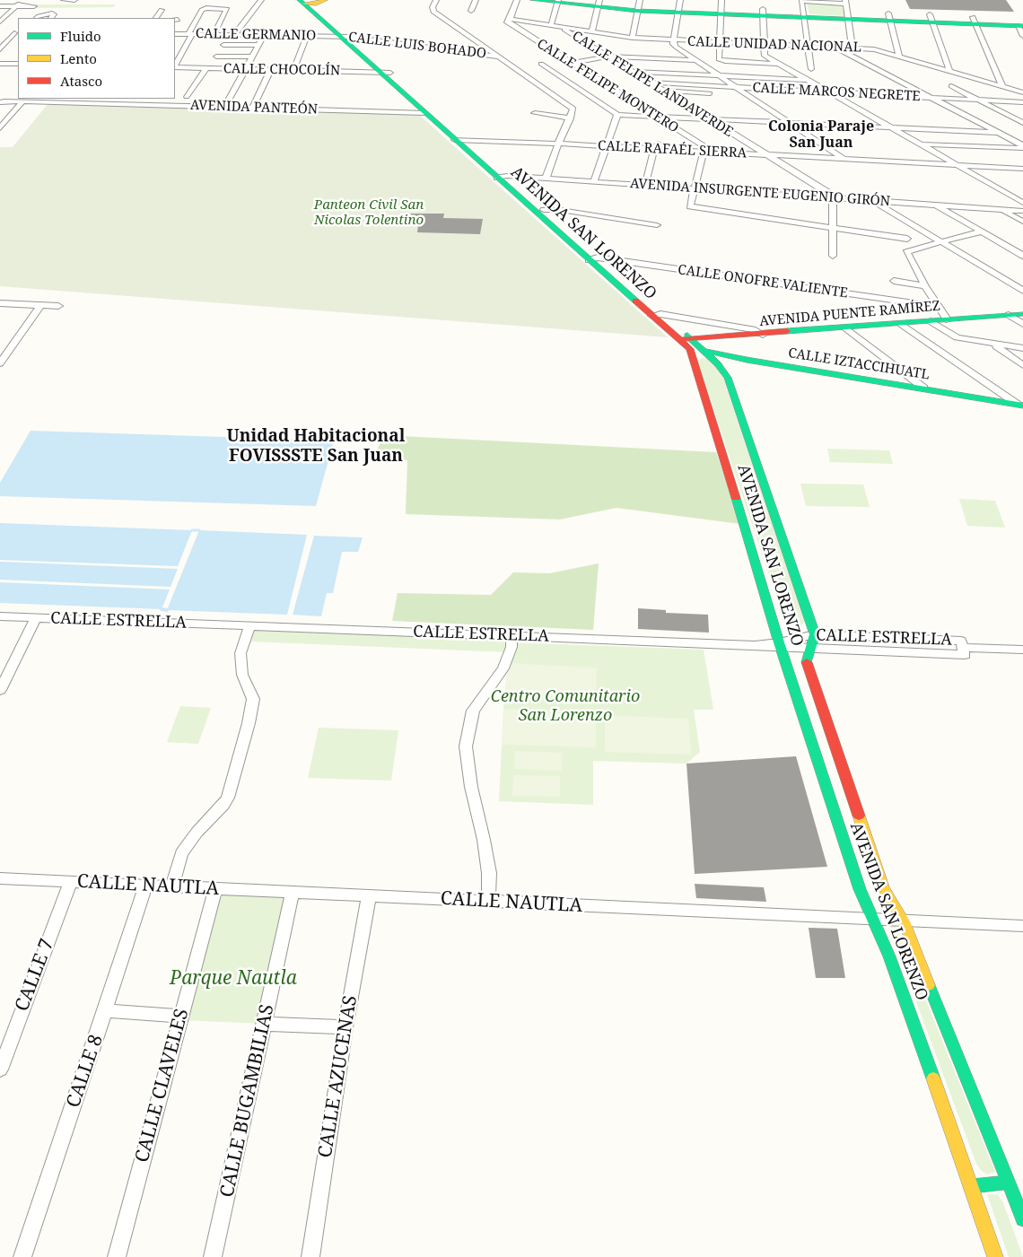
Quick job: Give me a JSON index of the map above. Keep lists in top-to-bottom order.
{
  "streets": {
    "main road": ["AVENIDA SAN LORENZO", "AVENIDA PUENTE RAMÍREZ", "CALLE IZTACCIHUATL"],
    "street": [
      "CALLE GERMANIO",
      "CALLE UNIDAD NACIONAL",
      "CALLE LUIS BOHADO",
      "CALLE CHOCOLÍN",
      "CALLE FELIPE LANDAVERDE",
      "CALLE FELIPE MONTERO",
      "CALLE MARCOS NEGRETE",
      "AVENIDA PANTEÓN",
      "CALLE RAFAÉL SIERRA",
      "AVENIDA INSURGENTE EUGENIO GIRÓN",
      "CALLE ONOFRE VALIENTE",
      "CALLE ESTRELLA",
      "CALLE NAUTLA",
      "CALLE 7",
      "CALLE 8",
      "CALLE AZUCENAS",
      "CALLE CLAVELES",
      "CALLE BUGAMBILIAS"
    ]
  },
  "crossings": [
    ["CALLE GERMANIO", "CALLE LUIS BOHADO"],
    ["CALLE GERMANIO", "AVENIDA SAN LORENZO"],
    ["CALLE UNIDAD NACIONAL", "CALLE FELIPE LANDAVERDE"],
    ["CALLE UNIDAD NACIONAL", "CALLE FELIPE MONTERO"],
    ["CALLE LUIS BOHADO", "AVENIDA SAN LORENZO"],
    ["CALLE CHOCOLÍN", "AVENIDA SAN LORENZO"],
    ["CALLE FELIPE LANDAVERDE", "CALLE MARCOS NEGRETE"],
    ["CALLE FELIPE LANDAVERDE", "CALLE RAFAÉL SIERRA"],
    ["CALLE FELIPE LANDAVERDE", "AVENIDA INSURGENTE EUGENIO GIRÓN"],
    ["CALLE FELIPE MONTERO", "CALLE RAFAÉL SIERRA"],
    ["AVENIDA PANTEÓN", "AVENIDA SAN LORENZO"],
    ["CALLE RAFAÉL SIERRA", "AVENIDA SAN LORENZO"],
    ["AVENIDA INSURGENTE EUGENIO GIRÓN", "AVENIDA SAN LORENZO"],
    ["AVENIDA SAN LORENZO", "CALLE ONOFRE VALIENTE"],
    ["AVENIDA SAN LORENZO", "AVENIDA PUENTE RAMÍREZ"],
    ["AVENIDA SAN LORENZO", "CALLE IZTACCIHUATL"],
    ["AVENIDA SAN LORENZO", "CALLE ESTRELLA"],
    ["AVENIDA SAN LORENZO", "CALLE NAUTLA"],
    ["AVENIDA PUENTE RAMÍREZ", "CALLE IZTACCIHUATL"],
    ["CALLE NAUTLA", "CALLE 7"],
    ["CALLE NAUTLA", "CALLE 8"],
    ["CALLE NAUTLA", "CALLE AZUCENAS"],
    ["CALLE NAUTLA", "CALLE CLAVELES"],
    ["CALLE NAUTLA", "CALLE BUGAMBILIAS"]
  ],
  "districts": ["Colonia Paraje San Juan", "Unidad Habitacional FOVISSSTE San Juan"],
  "parks": ["Panteon Civil San Nicolas Tolentino", "Centro Comunitario San Lorenzo", "Parque Nautla"],
  "legend": ["Fluido", "Lento", "Atasco"]
}
